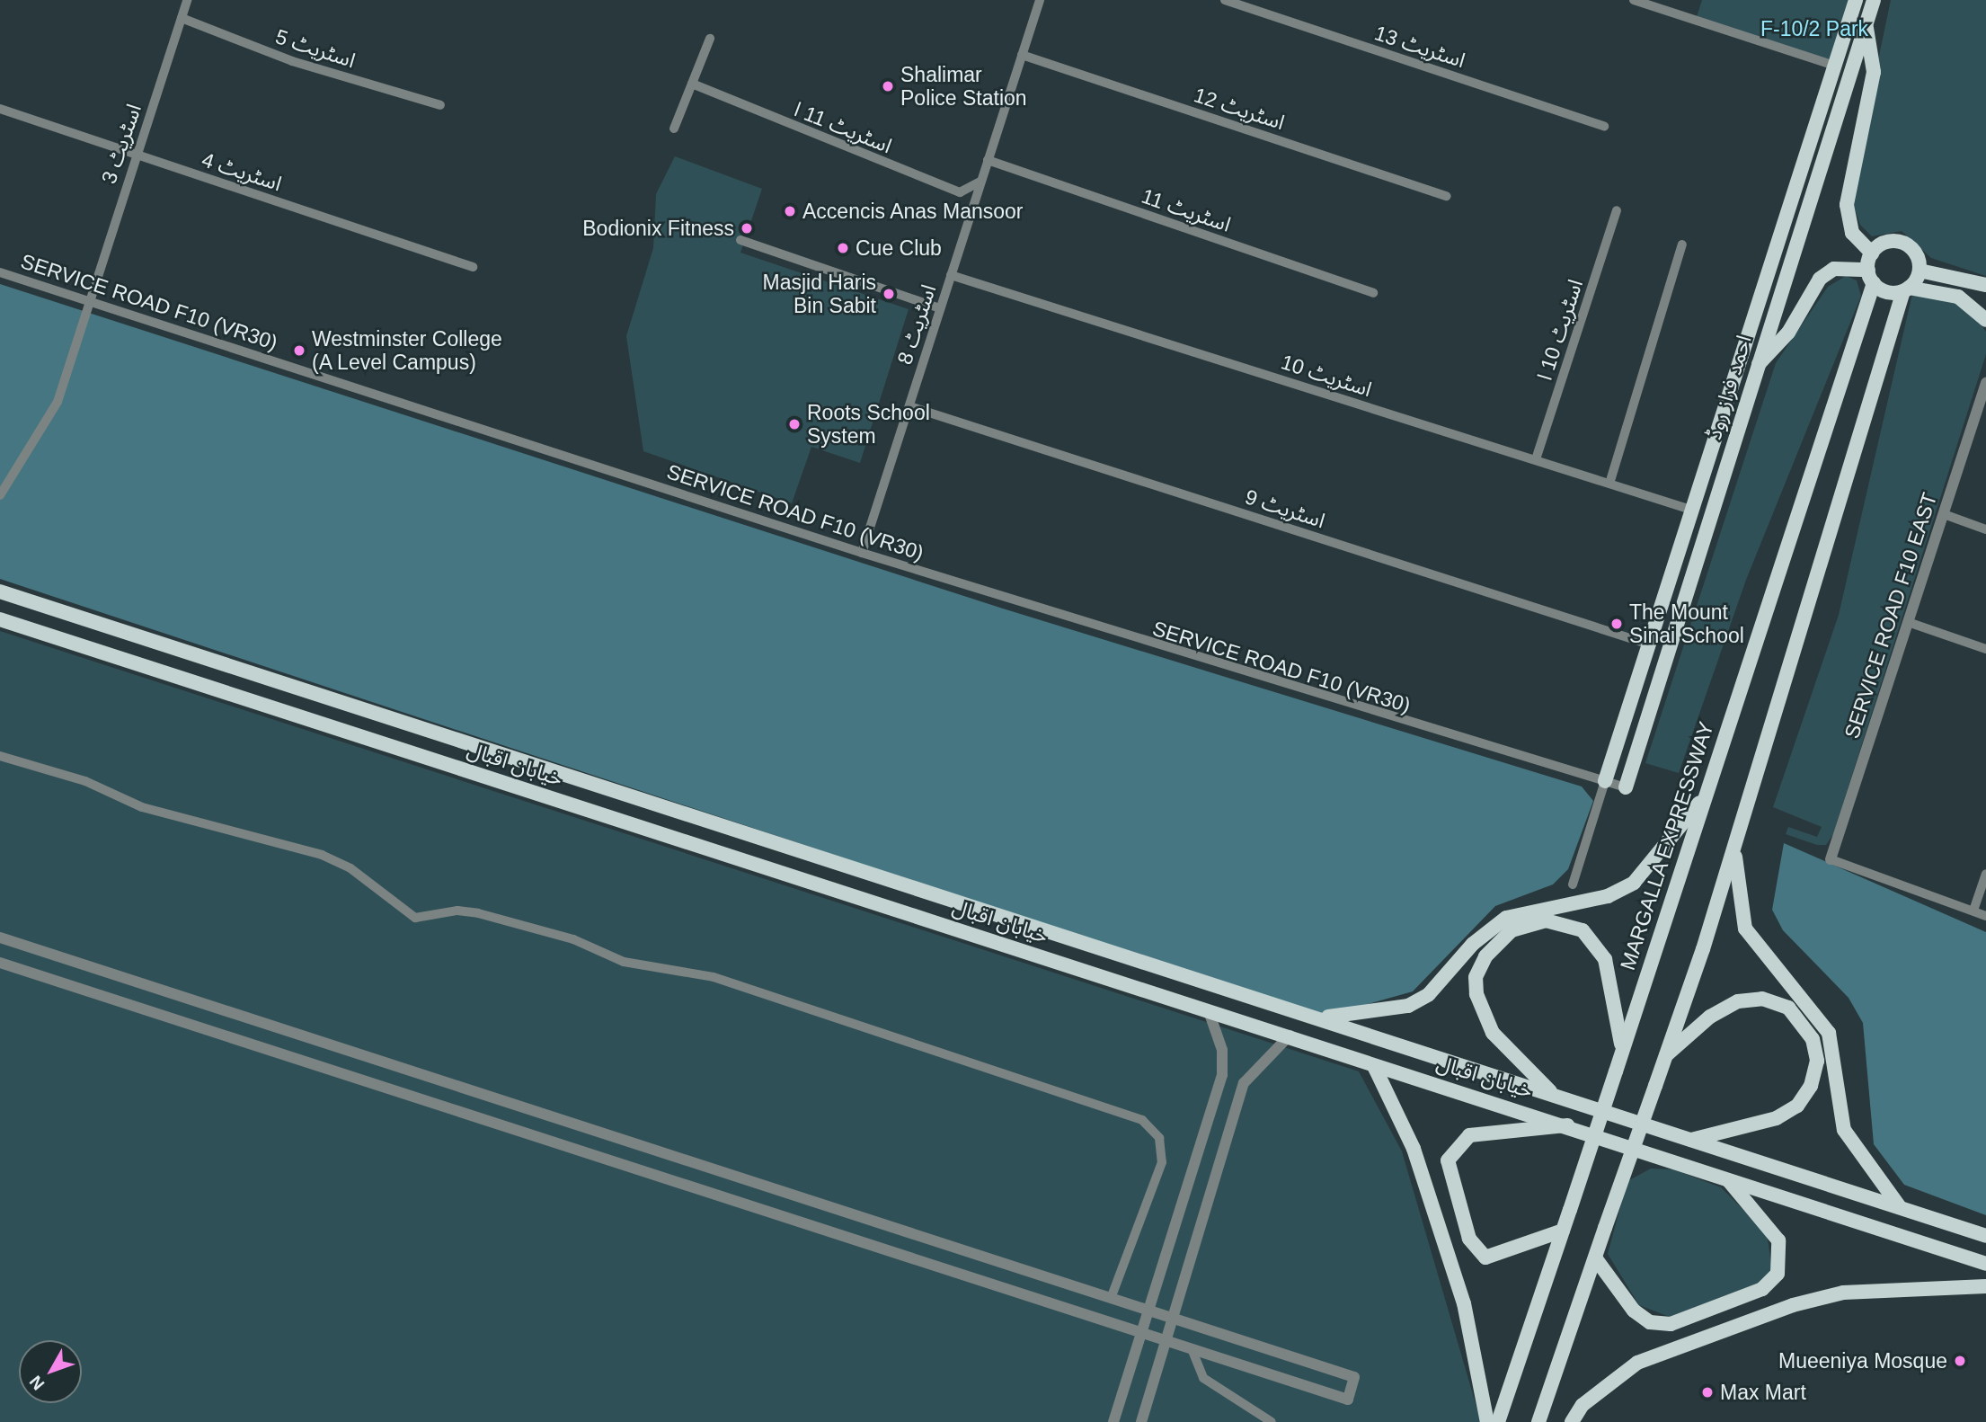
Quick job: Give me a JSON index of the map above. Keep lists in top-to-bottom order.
{
  "streets": {
    "main road": ["احمد فراز روڈ", "خیابان اقبال", "MARGALLA EXPRESSWAY"],
    "street": [
      "اسٹریٹ 13",
      "اسٹریٹ 5",
      "اسٹریٹ 12",
      "اسٹریٹ 11 ا",
      "اسٹریٹ 3",
      "اسٹریٹ 4",
      "اسٹریٹ 11",
      "SERVICE ROAD F10 (VR30)",
      "اسٹریٹ 8",
      "اسٹریٹ 10 ا",
      "اسٹریٹ 10",
      "اسٹریٹ 9",
      "SERVICE ROAD F10 EAST"
    ]
  },
  "crossings": [
    ["اسٹریٹ 5", "اسٹریٹ 3"],
    ["اسٹریٹ 12", "اسٹریٹ 8"],
    ["اسٹریٹ 11 ا", "اسٹریٹ 8"],
    ["اسٹریٹ 3", "اسٹریٹ 4"],
    ["اسٹریٹ 3", "SERVICE ROAD F10 (VR30)"],
    ["اسٹریٹ 11", "اسٹریٹ 8"],
    ["SERVICE ROAD F10 (VR30)", "اسٹریٹ 8"],
    ["SERVICE ROAD F10 (VR30)", "احمد فراز روڈ"],
    ["اسٹریٹ 8", "اسٹریٹ 10"],
    ["اسٹریٹ 8", "اسٹریٹ 9"],
    ["اسٹریٹ 10 ا", "اسٹریٹ 10"],
    ["اسٹریٹ 10", "احمد فراز روڈ"],
    ["احمد فراز روڈ", "اسٹریٹ 9"]
  ],
  "parks": ["F-10/2 Park"],
  "places": [
    "Shalimar Police Station",
    "Accencis Anas Mansoor",
    "Bodionix Fitness",
    "Cue Club",
    "Masjid Haris Bin Sabit",
    "Westminster College (A Level Campus)",
    "Roots School System",
    "The Mount Sinai School",
    "Mueeniya Mosque",
    "Max Mart"
  ],
  "north": "bottom left"
}
